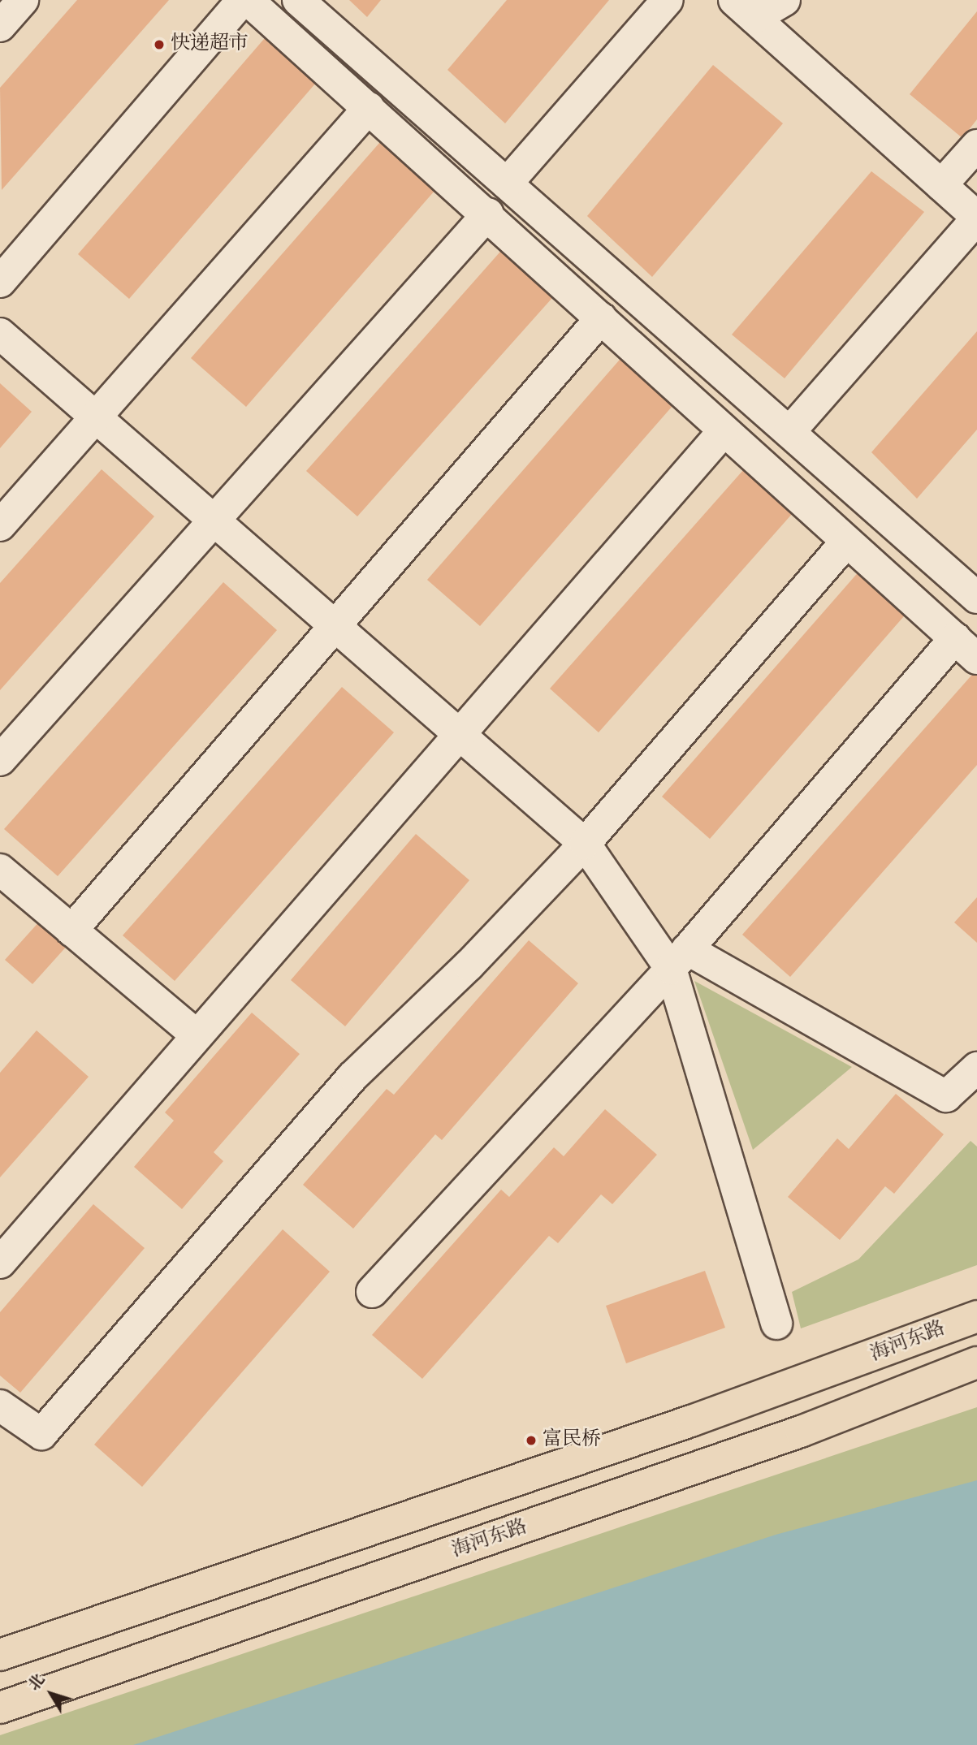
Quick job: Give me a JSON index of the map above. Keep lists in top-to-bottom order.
{
  "streets": {
    "main road": ["海河东路"]
  },
  "places": ["快递超市", "富民桥"],
  "north": "top left"
}
